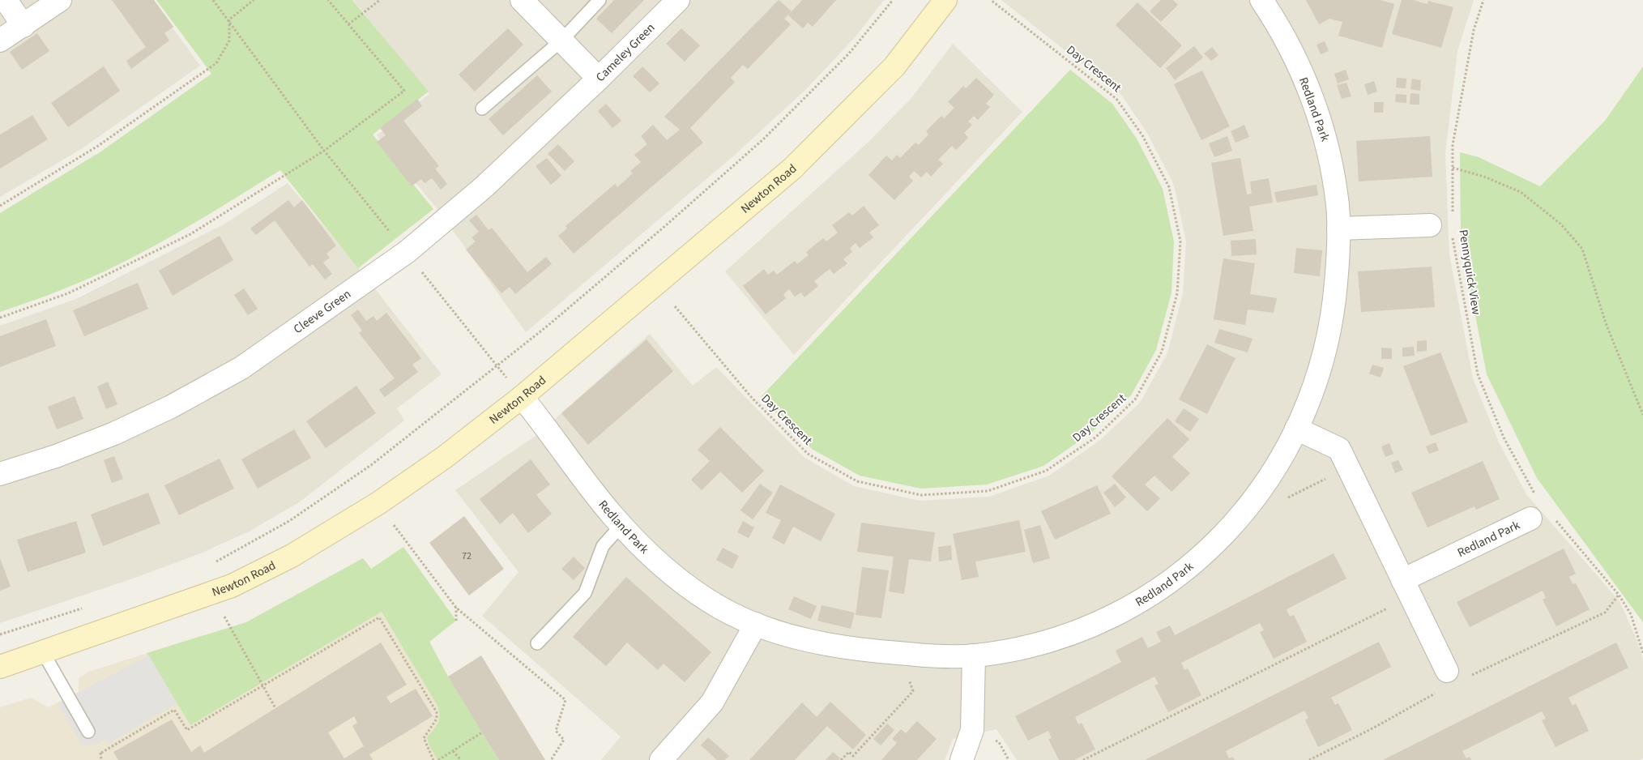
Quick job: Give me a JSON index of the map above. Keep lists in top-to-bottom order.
{
  "streets": {
    "street": [
      "Cameley Green",
      "Redland Park",
      "Newton Road",
      "Cleeve Green"
    ],
    "path": ["Day Crescent", "Pennyquick View"]
  },
  "crossings": [
    ["Cameley Green", "Cleeve Green"],
    ["Redland Park", "Newton Road"]
  ],
  "house_numbers": ["72"]
}
